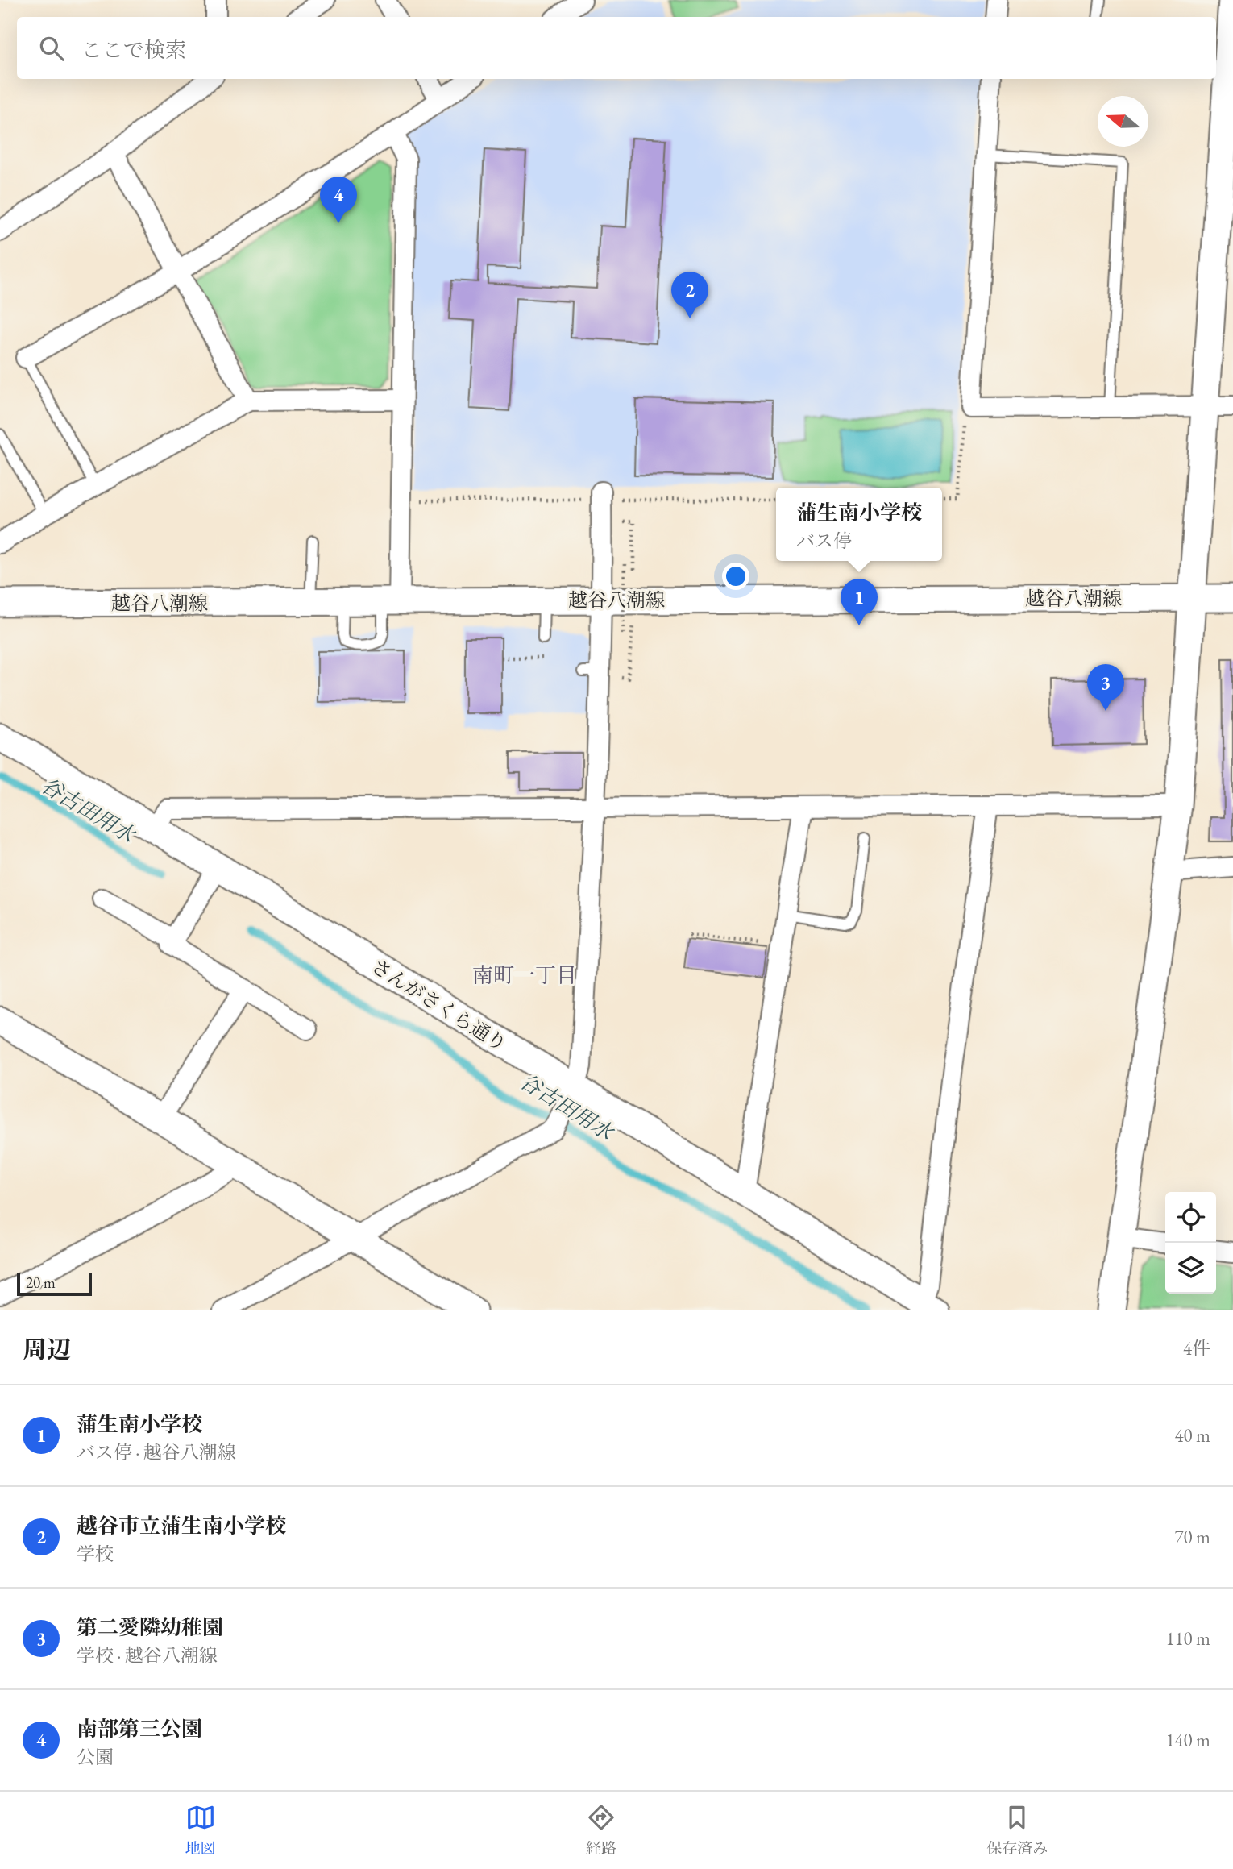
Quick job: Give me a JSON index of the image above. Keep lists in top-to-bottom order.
{
  "streets": {
    "street": ["越谷八潮線", "さんがさくら通り"]
  },
  "districts": ["南町一丁目"],
  "water": ["谷古田用水"],
  "scale_bar": "20 m",
  "north": "left",
  "page": {
    "search": "ここで検索",
    "pins": [
      "4",
      "2",
      "1",
      "3"
    ],
    "popup": ["蒲生南小学校", "バス停"],
    "scale": "20 m",
    "heading": ["周辺", "4件"],
    "list": [
      {
        "mark": "1",
        "name": "蒲生南小学校",
        "note": "バス停 · 越谷八潮線",
        "value": "40 m"
      },
      {
        "mark": "2",
        "name": "越谷市立蒲生南小学校",
        "note": "学校",
        "value": "70 m"
      },
      {
        "mark": "3",
        "name": "第二愛隣幼稚園",
        "note": "学校 · 越谷八潮線",
        "value": "110 m"
      },
      {
        "mark": "4",
        "name": "南部第三公園",
        "note": "公園",
        "value": "140 m"
      }
    ],
    "nav": ["地図", "経路", "保存済み"]
  }
}
